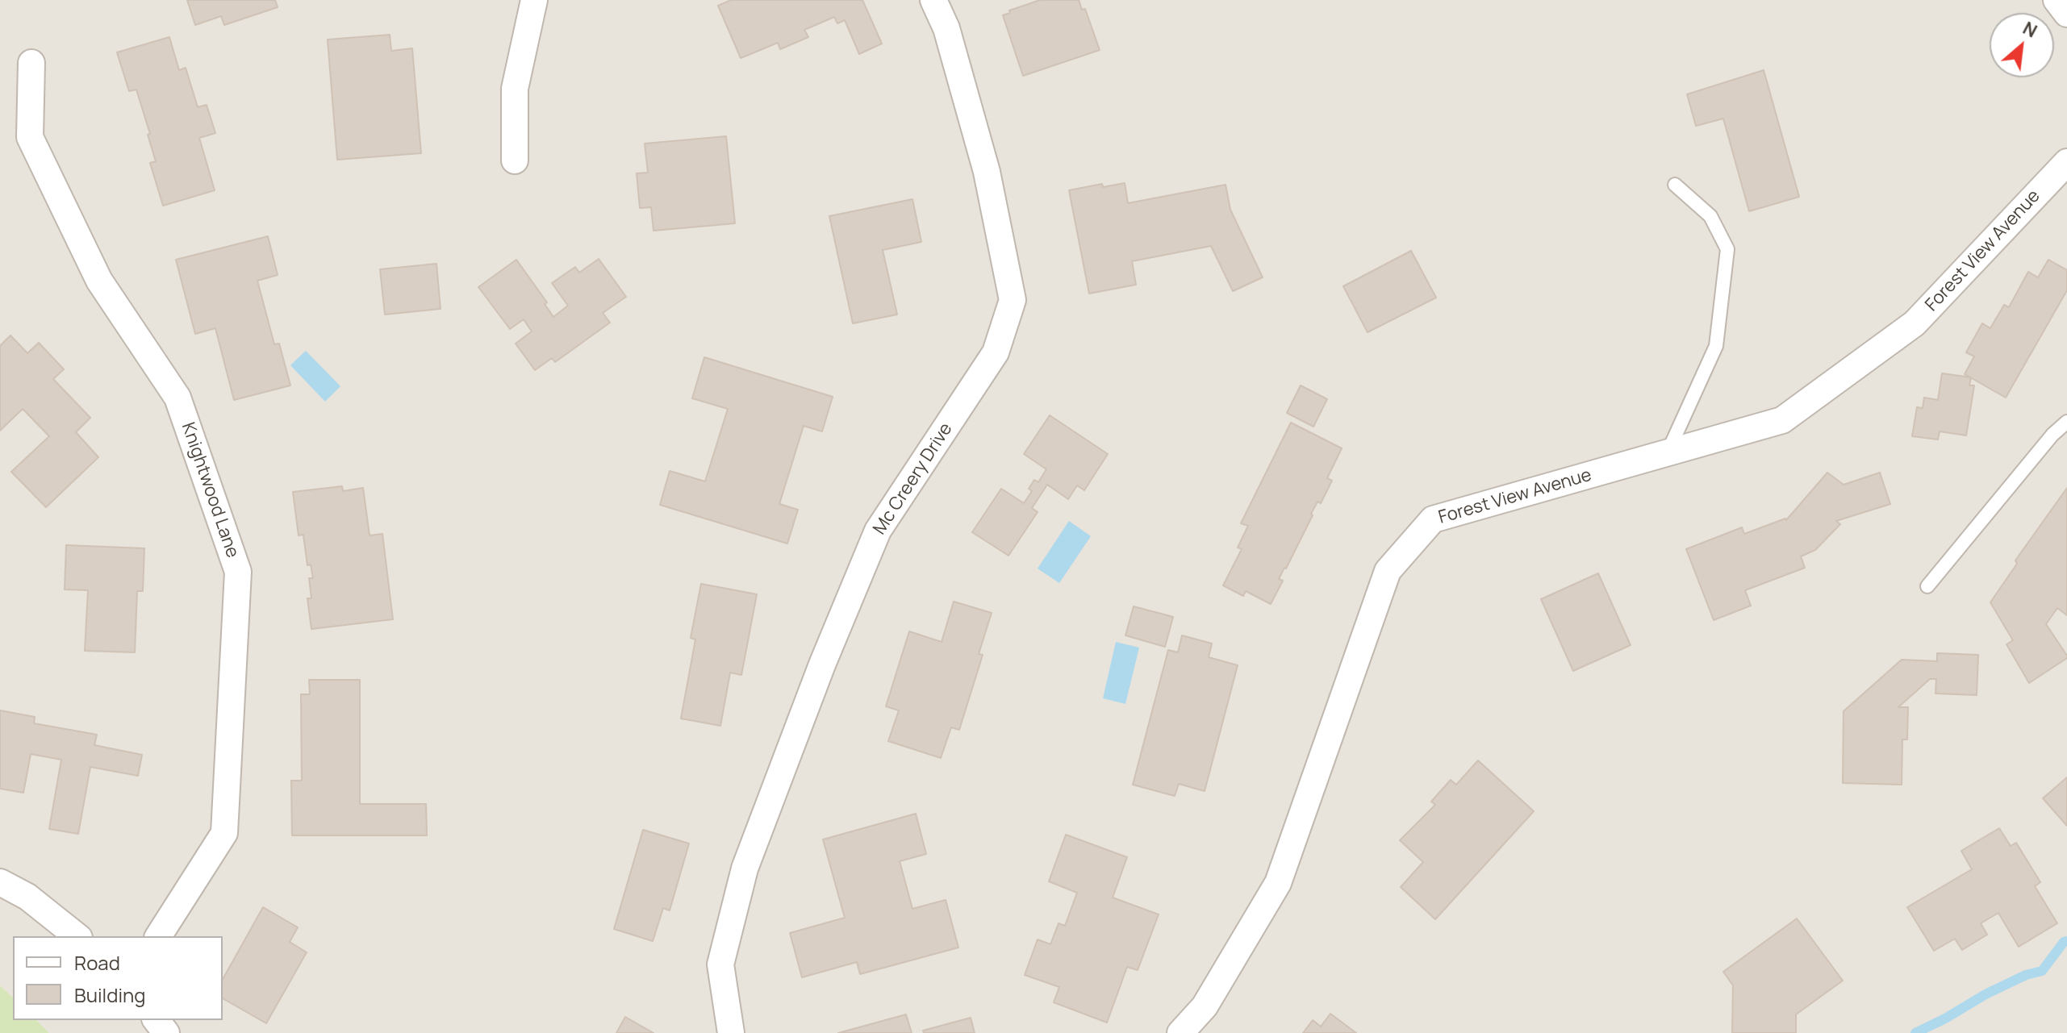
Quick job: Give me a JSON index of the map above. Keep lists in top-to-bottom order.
{
  "streets": {
    "street": ["Forest View Avenue", "Mc Creery Drive", "Knightwood Lane"]
  },
  "legend": ["Road", "Building"],
  "north": "top right"
}
